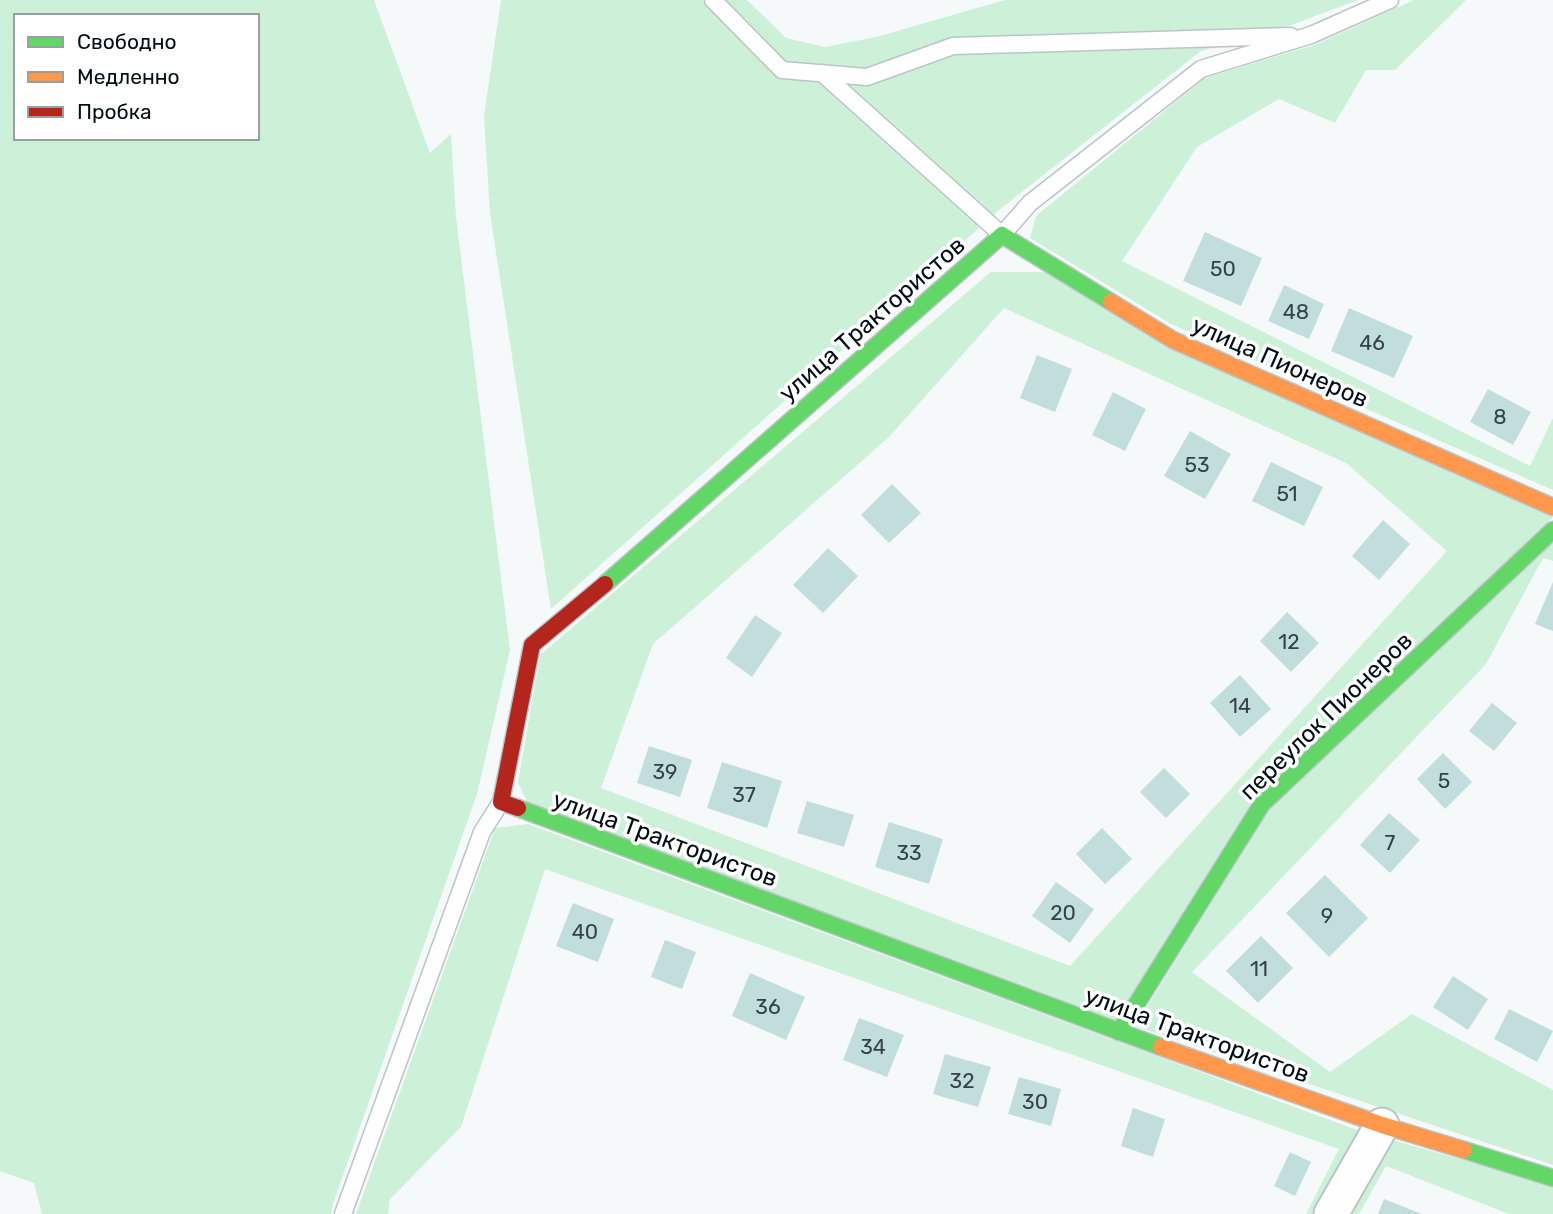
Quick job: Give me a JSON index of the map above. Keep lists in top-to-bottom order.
{
  "streets": {
    "street": ["улица Трактористов", "улица Пионеров", "переулок Пионеров"]
  },
  "crossings": [
    ["улица Трактористов", "улица Пионеров"],
    ["улица Трактористов", "переулок Пионеров"]
  ],
  "house_numbers": [
    "50",
    "48",
    "46",
    "8",
    "53",
    "51",
    "12",
    "14",
    "39",
    "5",
    "37",
    "7",
    "33",
    "20",
    "9",
    "40",
    "11",
    "36",
    "34",
    "32",
    "30"
  ],
  "legend": ["Свободно", "Медленно", "Пробка"]
}
